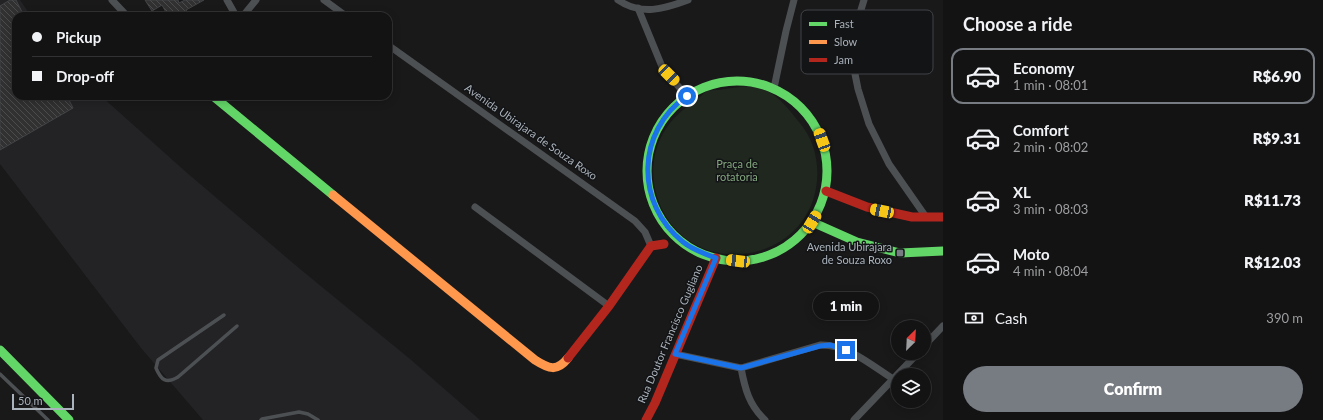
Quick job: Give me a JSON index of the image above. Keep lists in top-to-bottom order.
{
  "streets": {
    "main road": ["Rua Doutor Francisco Gugliano"],
    "street": ["Avenida Ubirajara de Souza Roxo"]
  },
  "parks": ["Praça de rotatoria"],
  "places": {
    "transit": ["Avenida Ubirajara de Souza Roxo"]
  },
  "legend": ["Fast", "Slow", "Jam"],
  "scale_bar": "50 m",
  "north": "top right",
  "page": {
    "heading": "Choose a ride",
    "banner": ["Pickup", "Drop-off"],
    "list": [
      {
        "name": "Economy",
        "note": "1 min · 08:01",
        "value": "R$6.90"
      },
      {
        "name": "Comfort",
        "note": "2 min · 08:02",
        "value": "R$9.31"
      },
      {
        "name": "XL",
        "note": "3 min · 08:03",
        "value": "R$11.73"
      },
      {
        "name": "Moto",
        "note": "4 min · 08:04",
        "value": "R$12.03"
      }
    ],
    "bubble": "1 min",
    "pay": ["Cash", "390 m"],
    "buttons": "Confirm",
    "scale": "50 m"
  }
}
